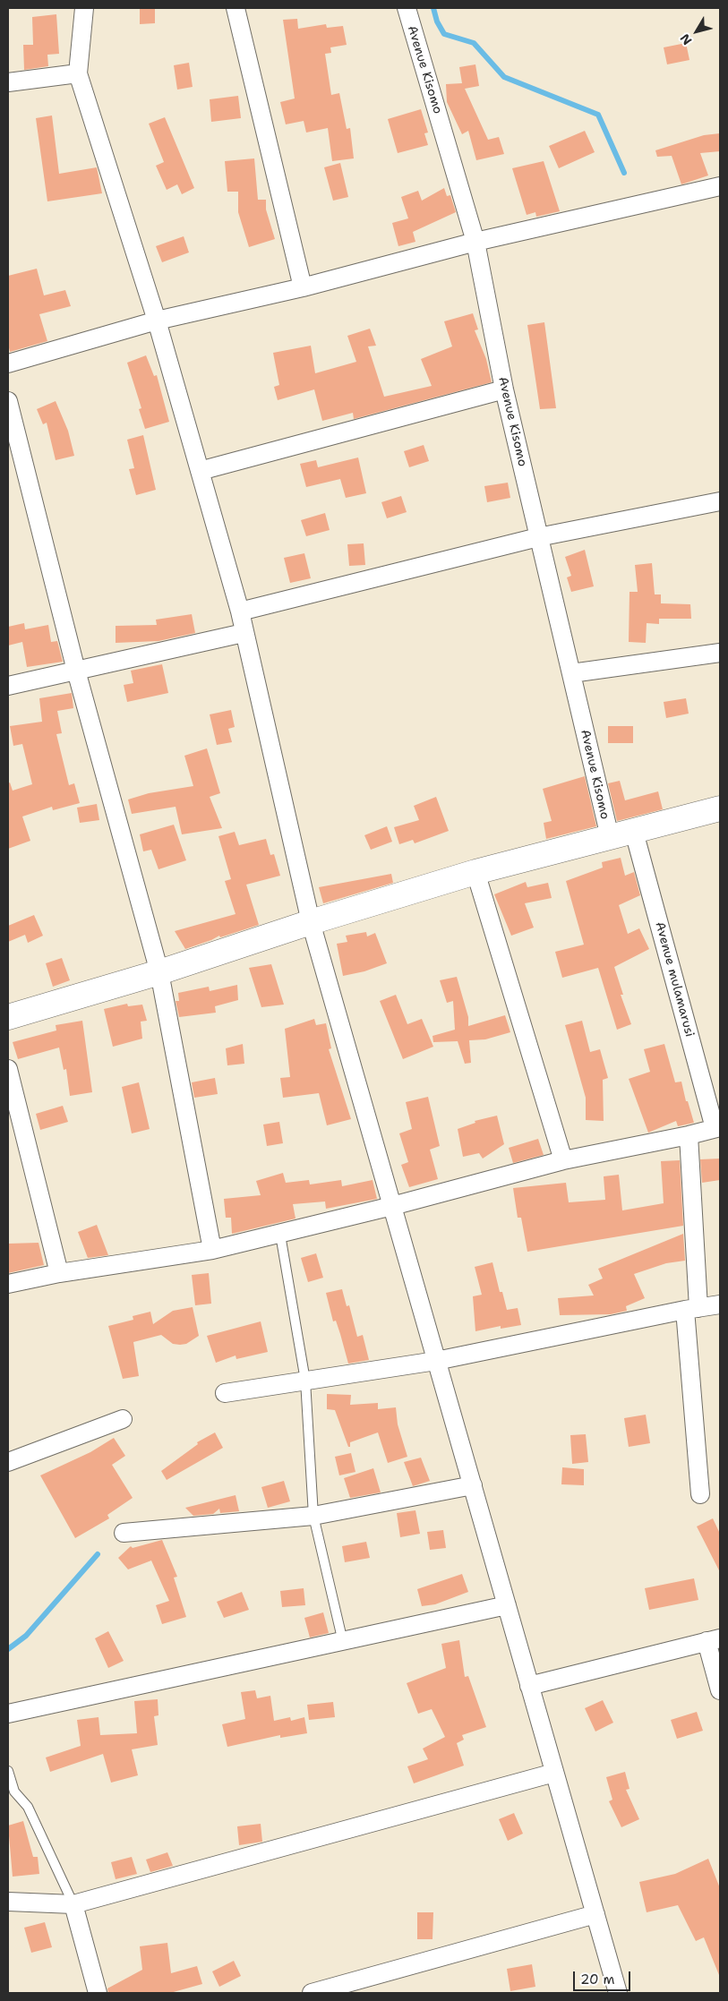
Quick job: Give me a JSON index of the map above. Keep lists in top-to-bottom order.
{
  "streets": {
    "street": ["Avenue Kisomo", "Avenue mulamarusi"]
  },
  "scale_bar": "20 m",
  "north": "bottom left"
}
